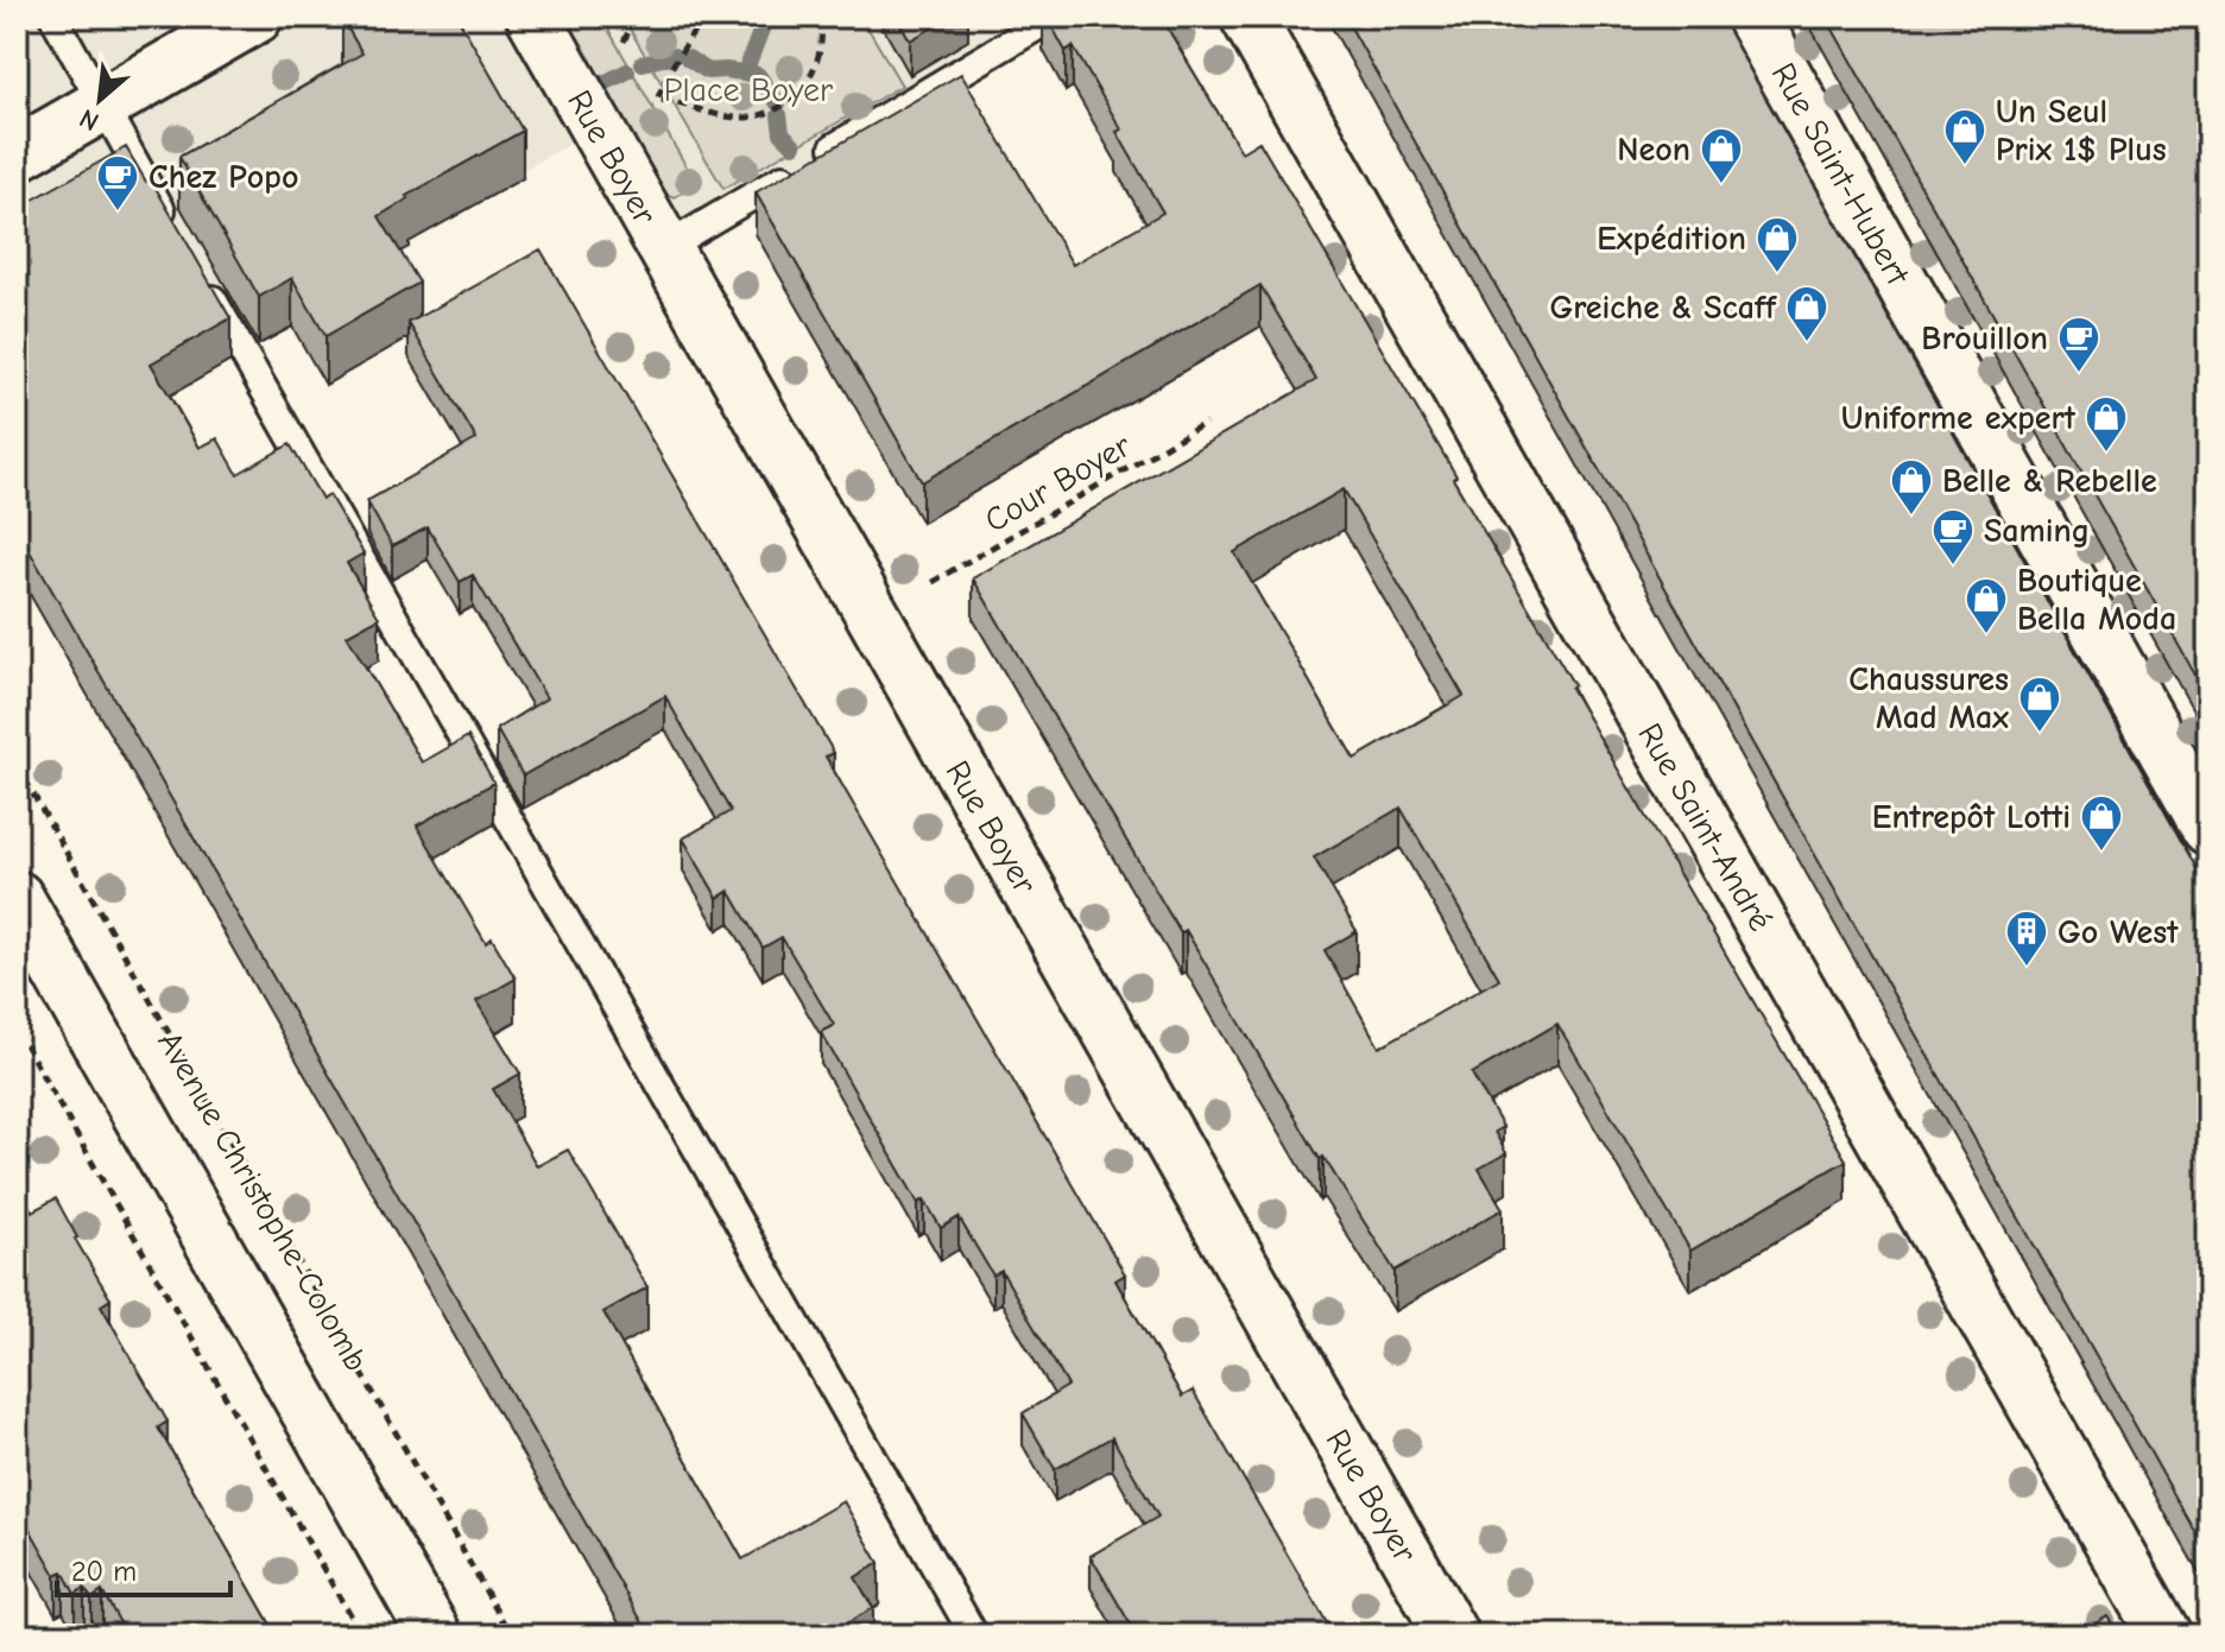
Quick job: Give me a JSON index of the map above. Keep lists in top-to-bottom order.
{
  "streets": {
    "street": [
      "Rue Boyer",
      "Rue Saint-Hubert",
      "Rue Saint-André",
      "Avenue Christophe-Colomb"
    ],
    "path": ["Cour Boyer"]
  },
  "parks": ["Place Boyer"],
  "places": {
    "shop": [
      "Un Seul Prix 1$ Plus",
      "Neon",
      "Expédition",
      "Greiche & Scaff",
      "Uniforme expert",
      "Belle & Rebelle",
      "Boutique Bella Moda",
      "Chaussures Mad Max",
      "Entrepôt Lotti"
    ],
    "cafe": ["Chez Popo", "Brouillon", "Saming"],
    "building": ["Go West"]
  },
  "scale_bar": "20 m",
  "north": "bottom left"
}
